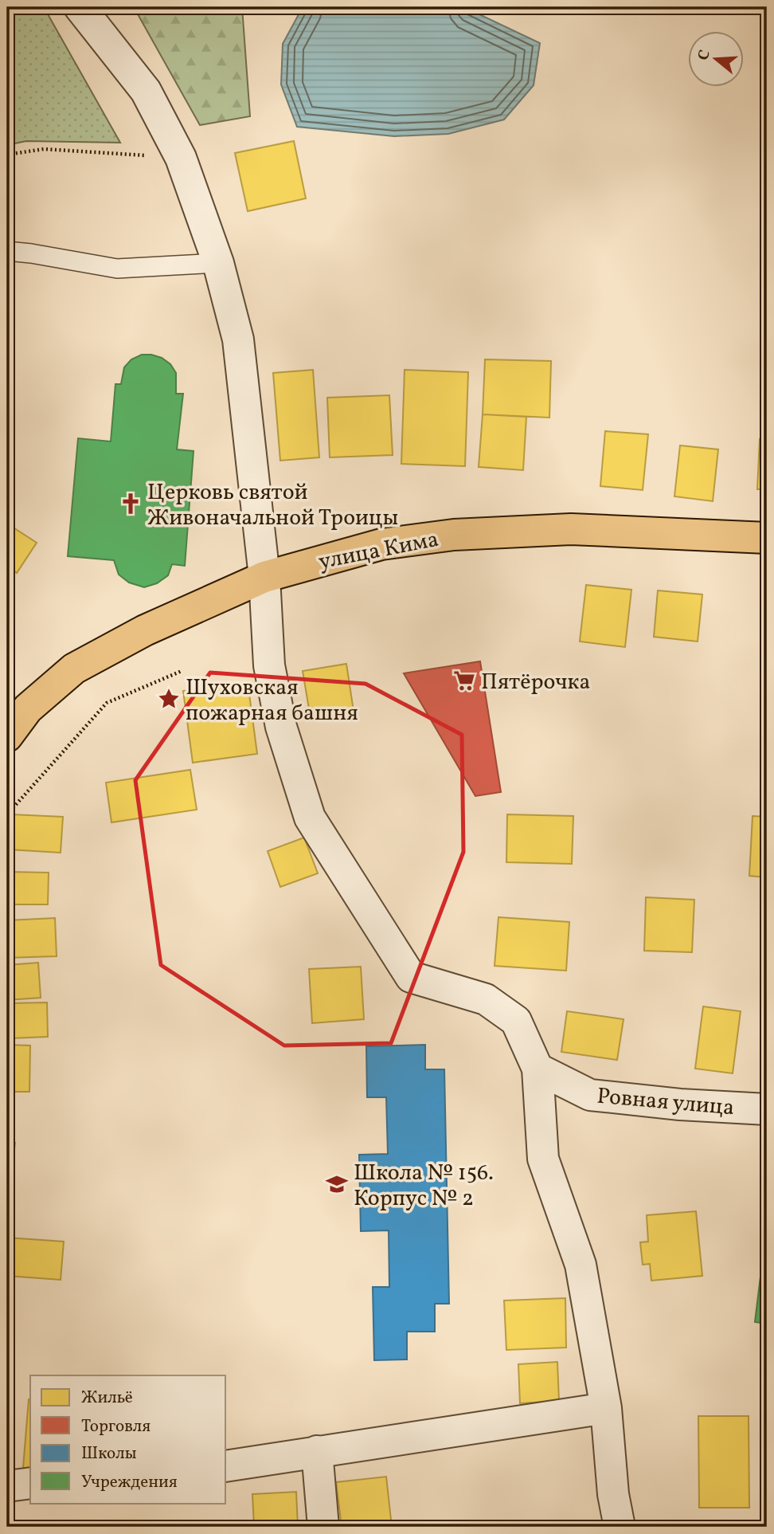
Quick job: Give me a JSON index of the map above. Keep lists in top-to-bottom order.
{
  "streets": {
    "main road": ["улица Кима"],
    "street": ["Ровная улица"]
  },
  "places": {
    "church": ["Церковь святой Живоначальной Троицы"],
    "supermarket": ["Пятёрочка"],
    "place": ["Шуховская пожарная башня"],
    "school or university": ["Школа № 156. Корпус № 2"]
  },
  "legend": [
    "Жильё",
    "Торговля",
    "Школы",
    "Учреждения"
  ],
  "north": "left"
}
